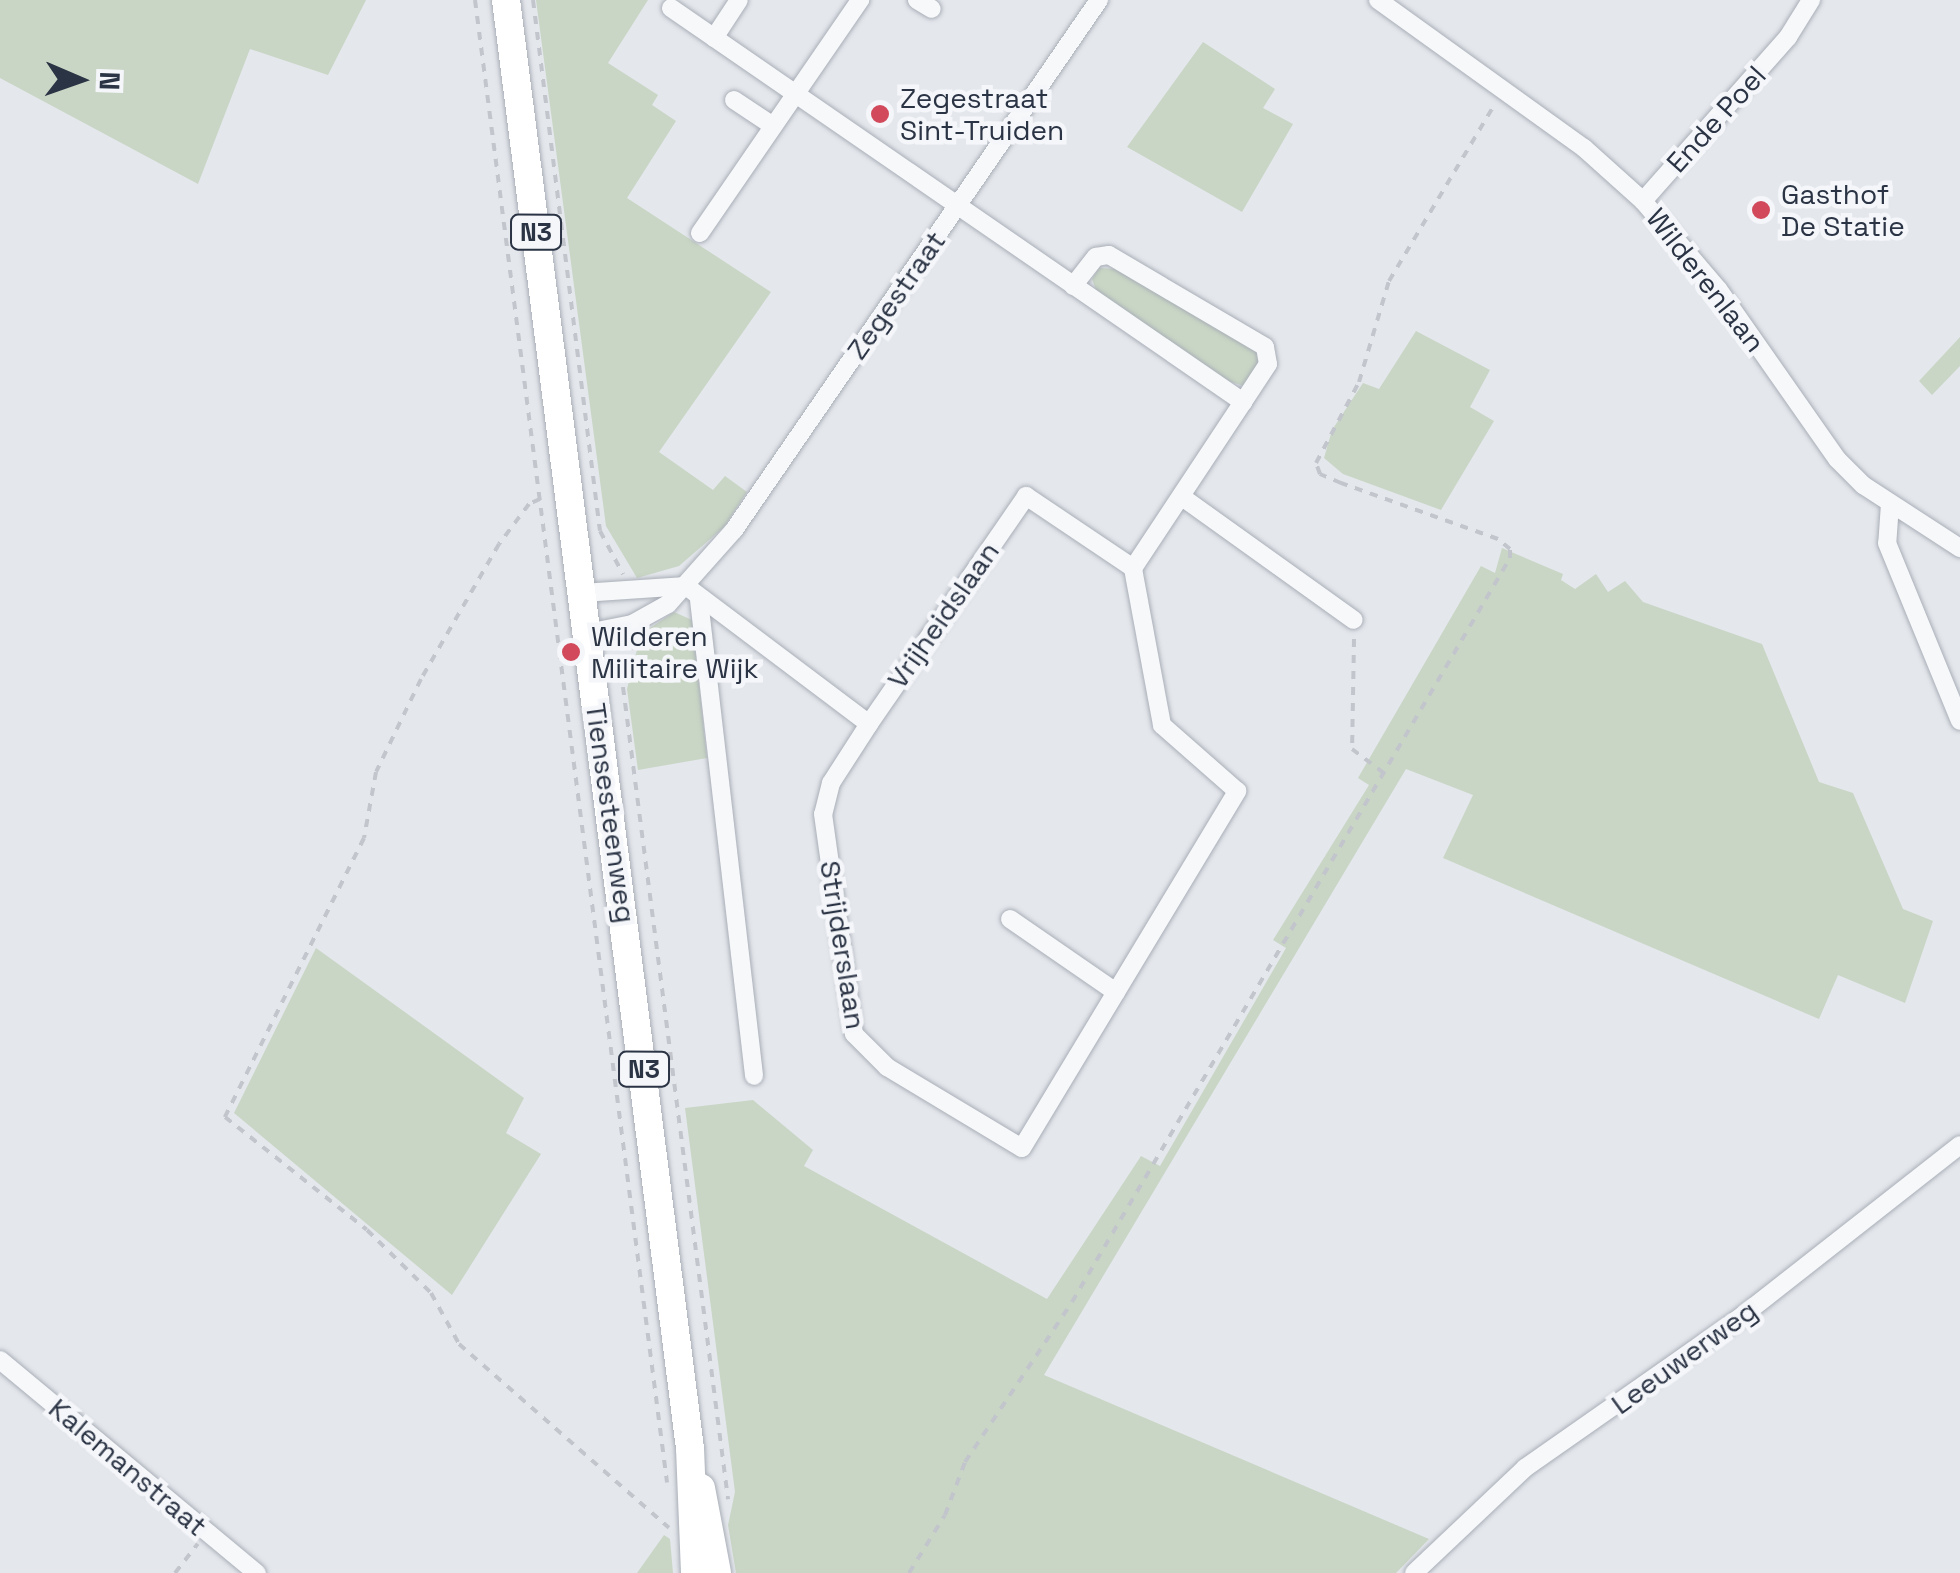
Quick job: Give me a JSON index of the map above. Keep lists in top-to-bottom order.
{
  "streets": {
    "main road": ["N3", "Tiensesteenweg"],
    "street": [
      "Ende Poel",
      "Wilderenlaan",
      "Zegestraat",
      "Vrijheidslaan",
      "Strijderslaan",
      "Leeuwerweg",
      "Kalemanstraat"
    ]
  },
  "crossings": [
    ["Ende Poel", "Wilderenlaan"],
    ["Zegestraat", "Tiensesteenweg"],
    ["Vrijheidslaan", "Strijderslaan"]
  ],
  "places": ["Zegestraat Sint-Truiden", "Gasthof De Statie", "Wilderen Militaire Wijk"],
  "north": "right"
}
